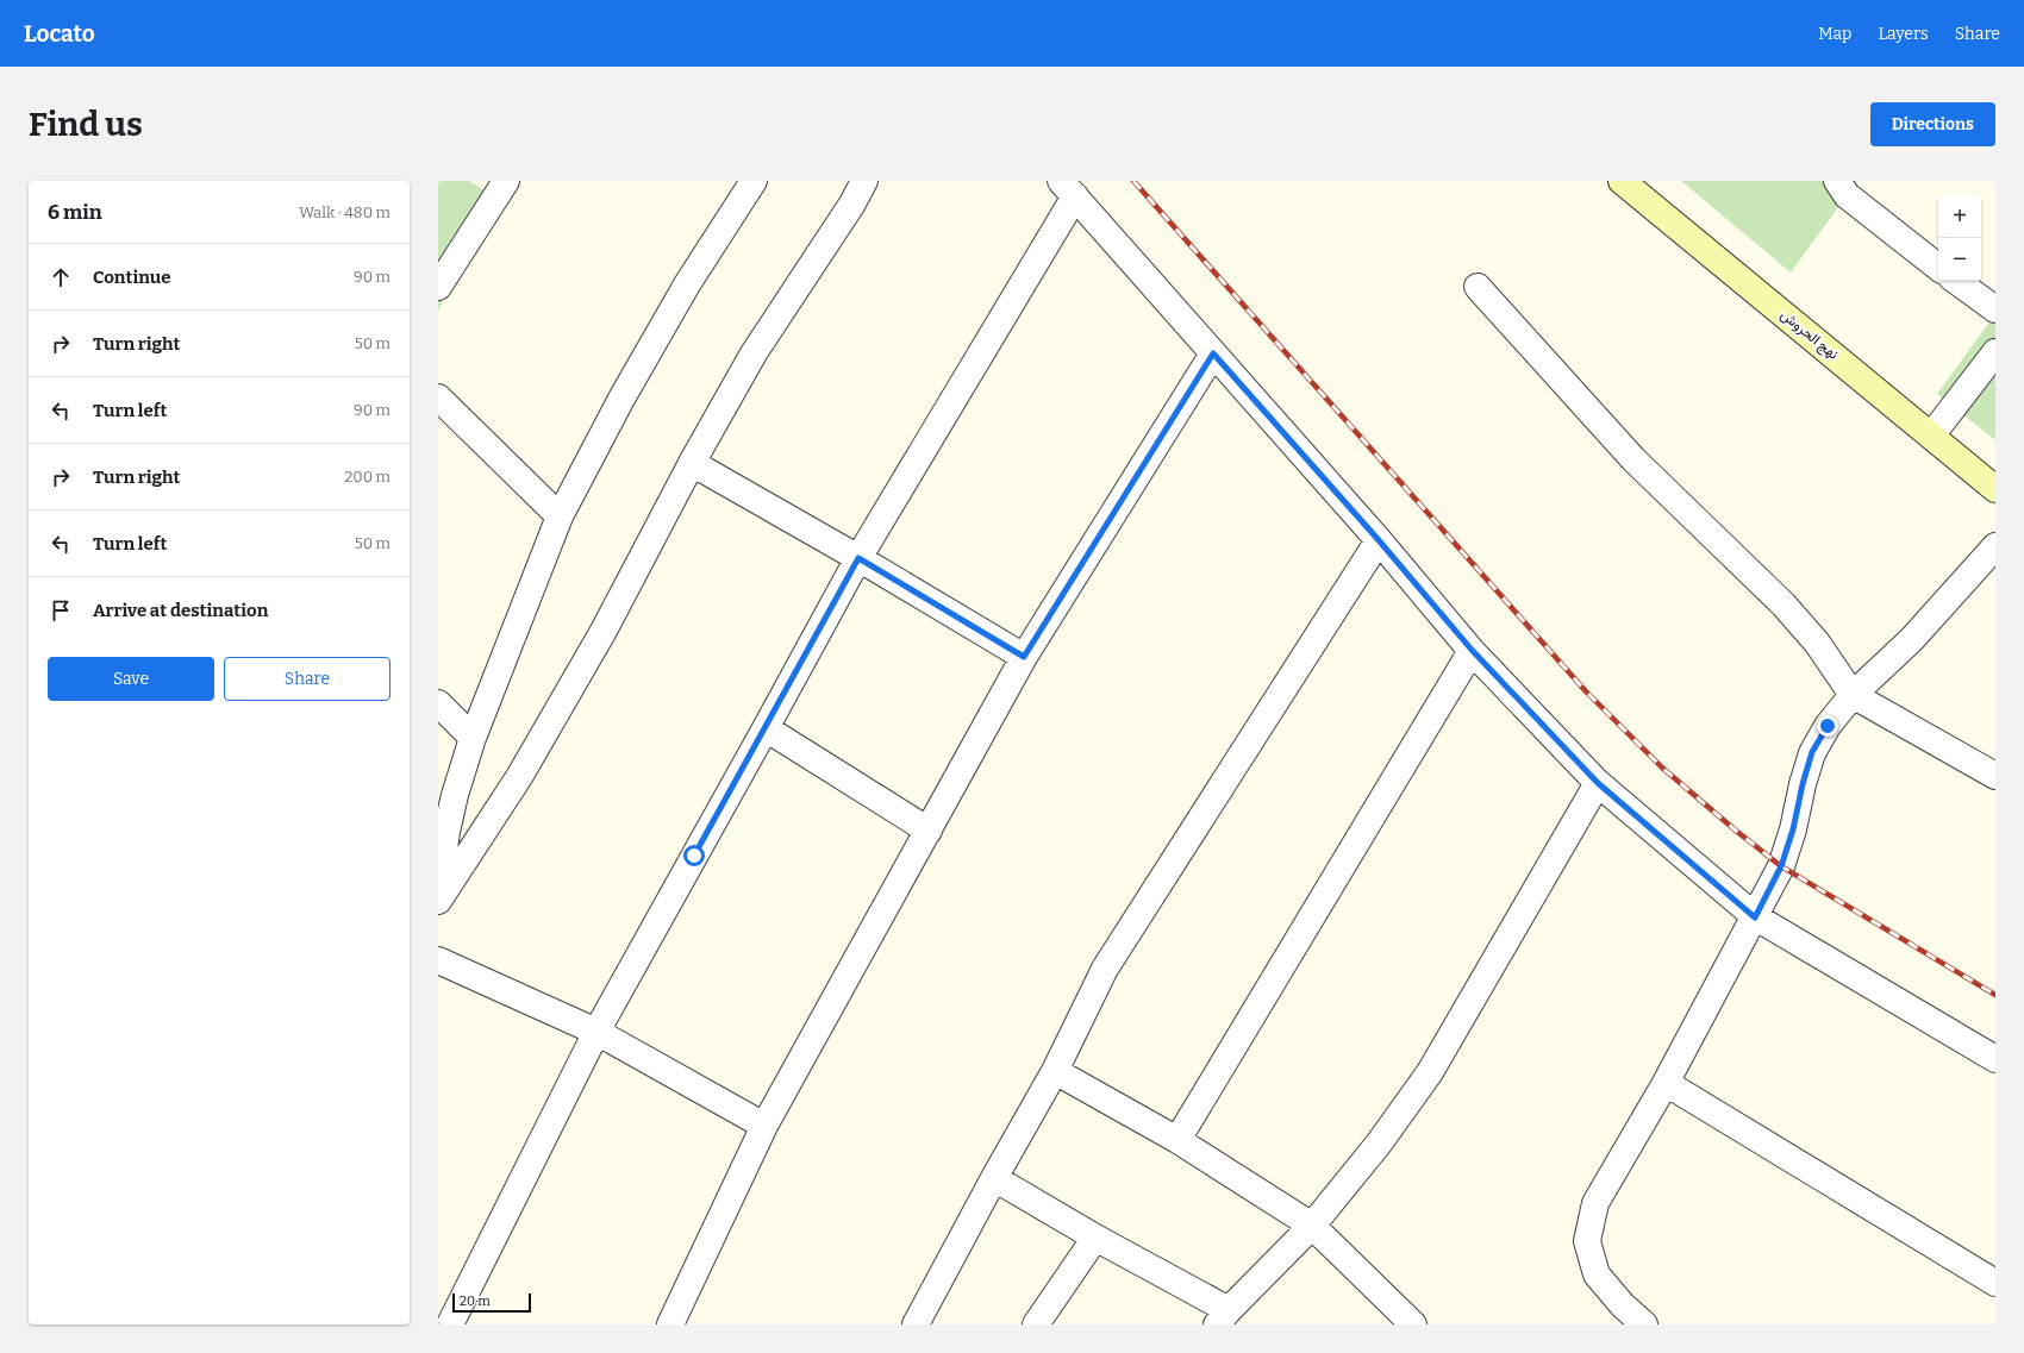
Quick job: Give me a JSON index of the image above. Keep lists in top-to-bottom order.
{
  "streets": {
    "street": ["نهج الحروش"]
  },
  "scale_bar": "20 m",
  "page": {
    "header": "Locato",
    "nav": ["Map", "Layers", "Share"],
    "buttons": [
      "Directions",
      ["Save", "Share"]
    ],
    "title": "Find us",
    "heading": ["6 min", "Walk · 480 m"],
    "map_buttons": ["+", "−"],
    "list": [
      ["Continue", "90 m"],
      ["Turn right", "50 m"],
      ["Turn left", "90 m"],
      ["Turn right", "200 m"],
      ["Turn left", "50 m"],
      "Arrive at destination"
    ],
    "scale": "20 m"
  }
}
